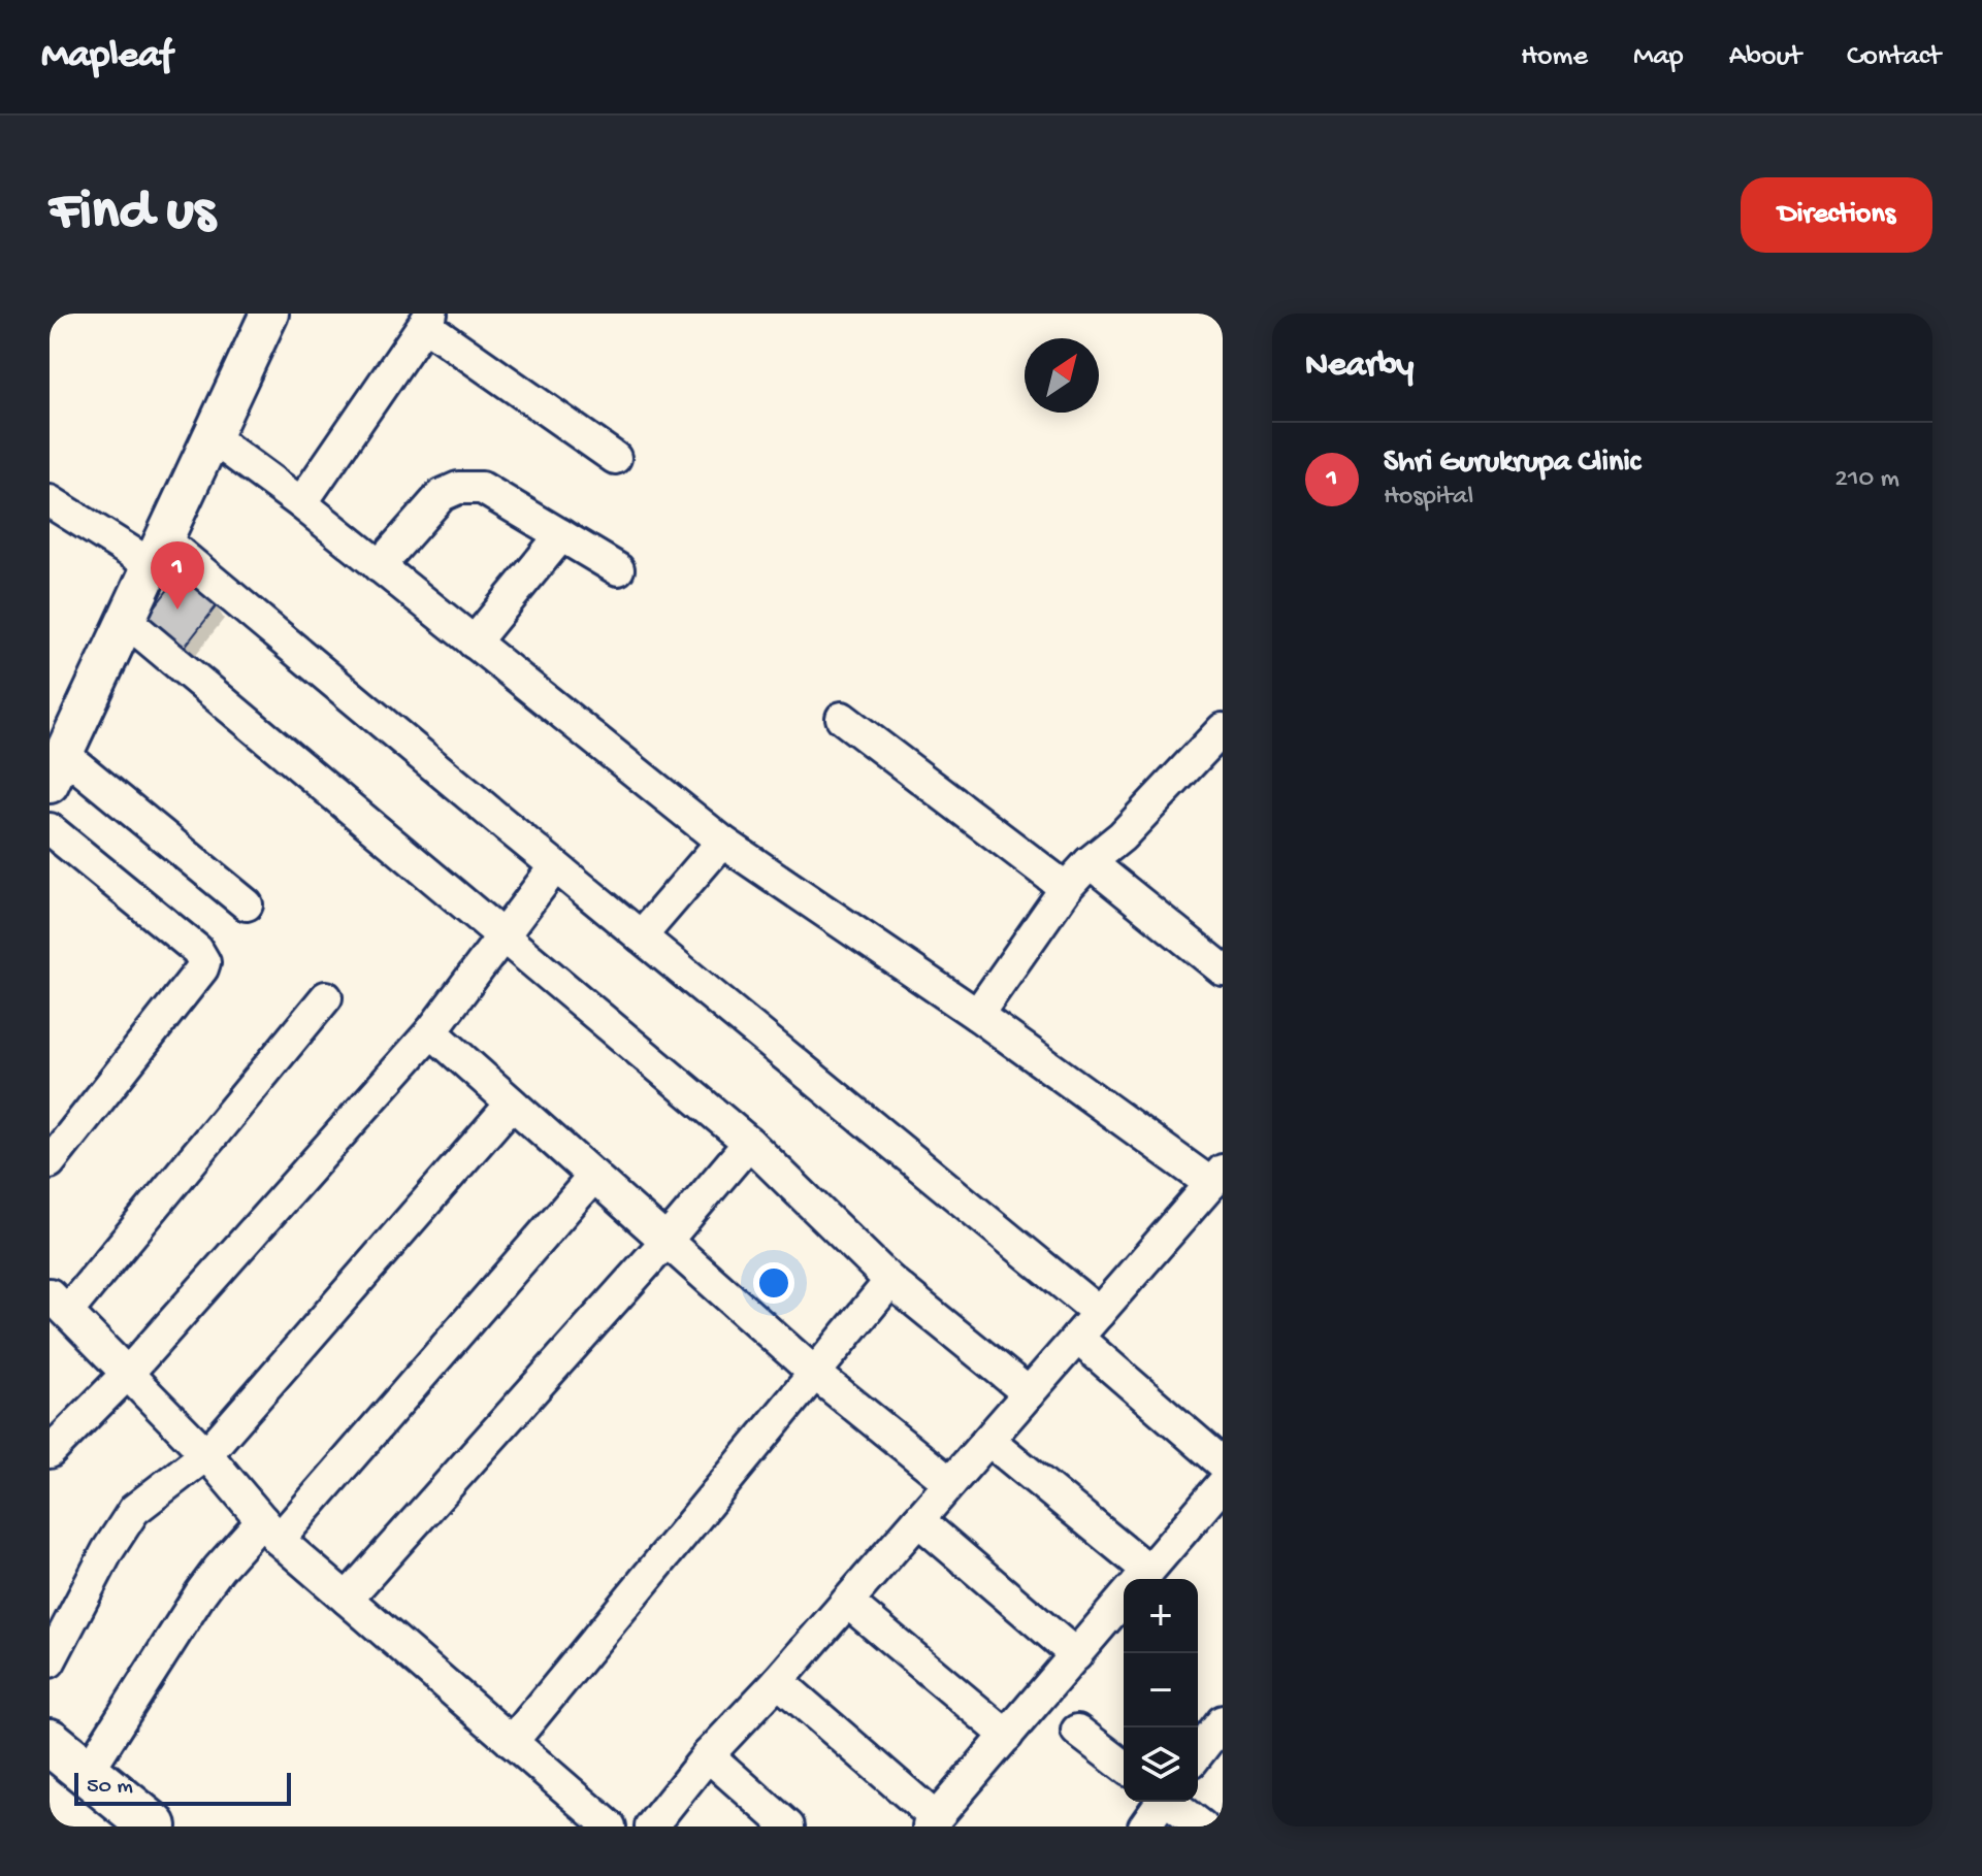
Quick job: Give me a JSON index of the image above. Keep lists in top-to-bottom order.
{
  "scale_bar": "50 m",
  "north": "top right",
  "page": {
    "header": "Mapleaf",
    "nav": [
      "Home",
      "Map",
      "About",
      "Contact"
    ],
    "buttons": "Directions",
    "title": "Find us",
    "heading": "Nearby",
    "list": [
      {
        "mark": "1",
        "name": "Shri Gurukrupa Clinic",
        "note": "Hospital",
        "value": "210 m"
      }
    ],
    "pins": "1",
    "map_buttons": ["+", "−"],
    "scale": "50 m"
  }
}
